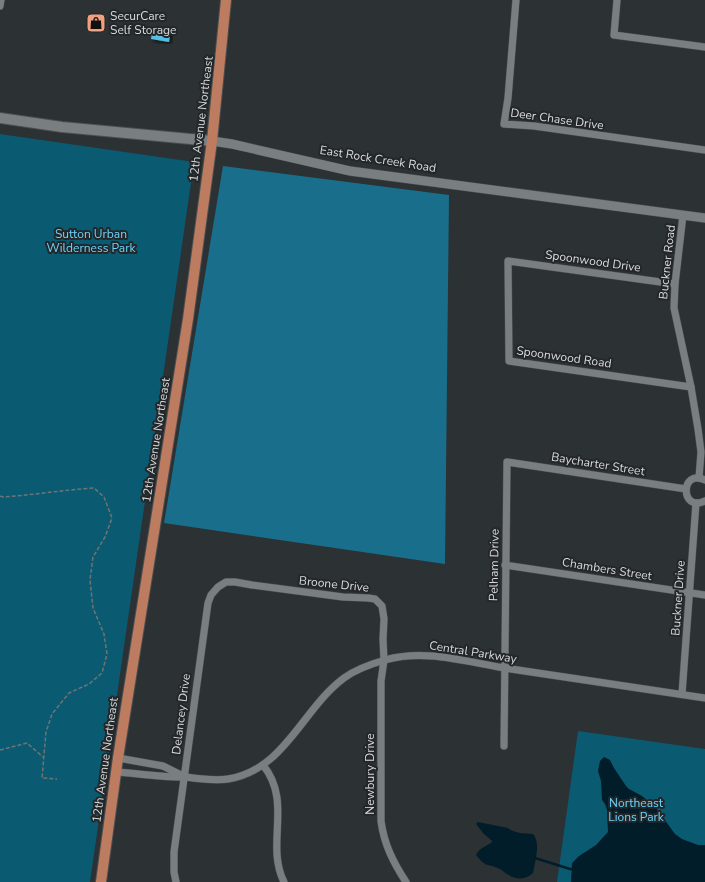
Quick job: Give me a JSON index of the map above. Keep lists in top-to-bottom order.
{
  "streets": {
    "main road": ["12th Avenue Northeast", "East Rock Creek Road"],
    "street": [
      "Deer Chase Drive",
      "Spoonwood Drive",
      "Buckner Road",
      "Spoonwood Road",
      "Baycharter Street",
      "Pelham Drive",
      "Chambers Street",
      "Broone Drive",
      "Buckner Drive",
      "Central Parkway",
      "Delancey Drive",
      "Newbury Drive"
    ]
  },
  "crossings": [
    ["12th Avenue Northeast", "East Rock Creek Road"],
    ["12th Avenue Northeast", "Central Parkway"],
    ["East Rock Creek Road", "Buckner Road"],
    ["Spoonwood Drive", "Buckner Road"],
    ["Spoonwood Drive", "Spoonwood Road"],
    ["Buckner Road", "Spoonwood Road"],
    ["Baycharter Street", "Pelham Drive"],
    ["Pelham Drive", "Chambers Street"],
    ["Pelham Drive", "Central Parkway"],
    ["Chambers Street", "Buckner Drive"],
    ["Broone Drive", "Central Parkway"],
    ["Broone Drive", "Delancey Drive"],
    ["Broone Drive", "Newbury Drive"],
    ["Buckner Drive", "Central Parkway"],
    ["Central Parkway", "Delancey Drive"],
    ["Central Parkway", "Newbury Drive"]
  ],
  "parks": ["Sutton Urban Wilderness Park", "Northeast Lions Park"],
  "places": {
    "shop": ["SecurCare Self Storage"]
  }
}
